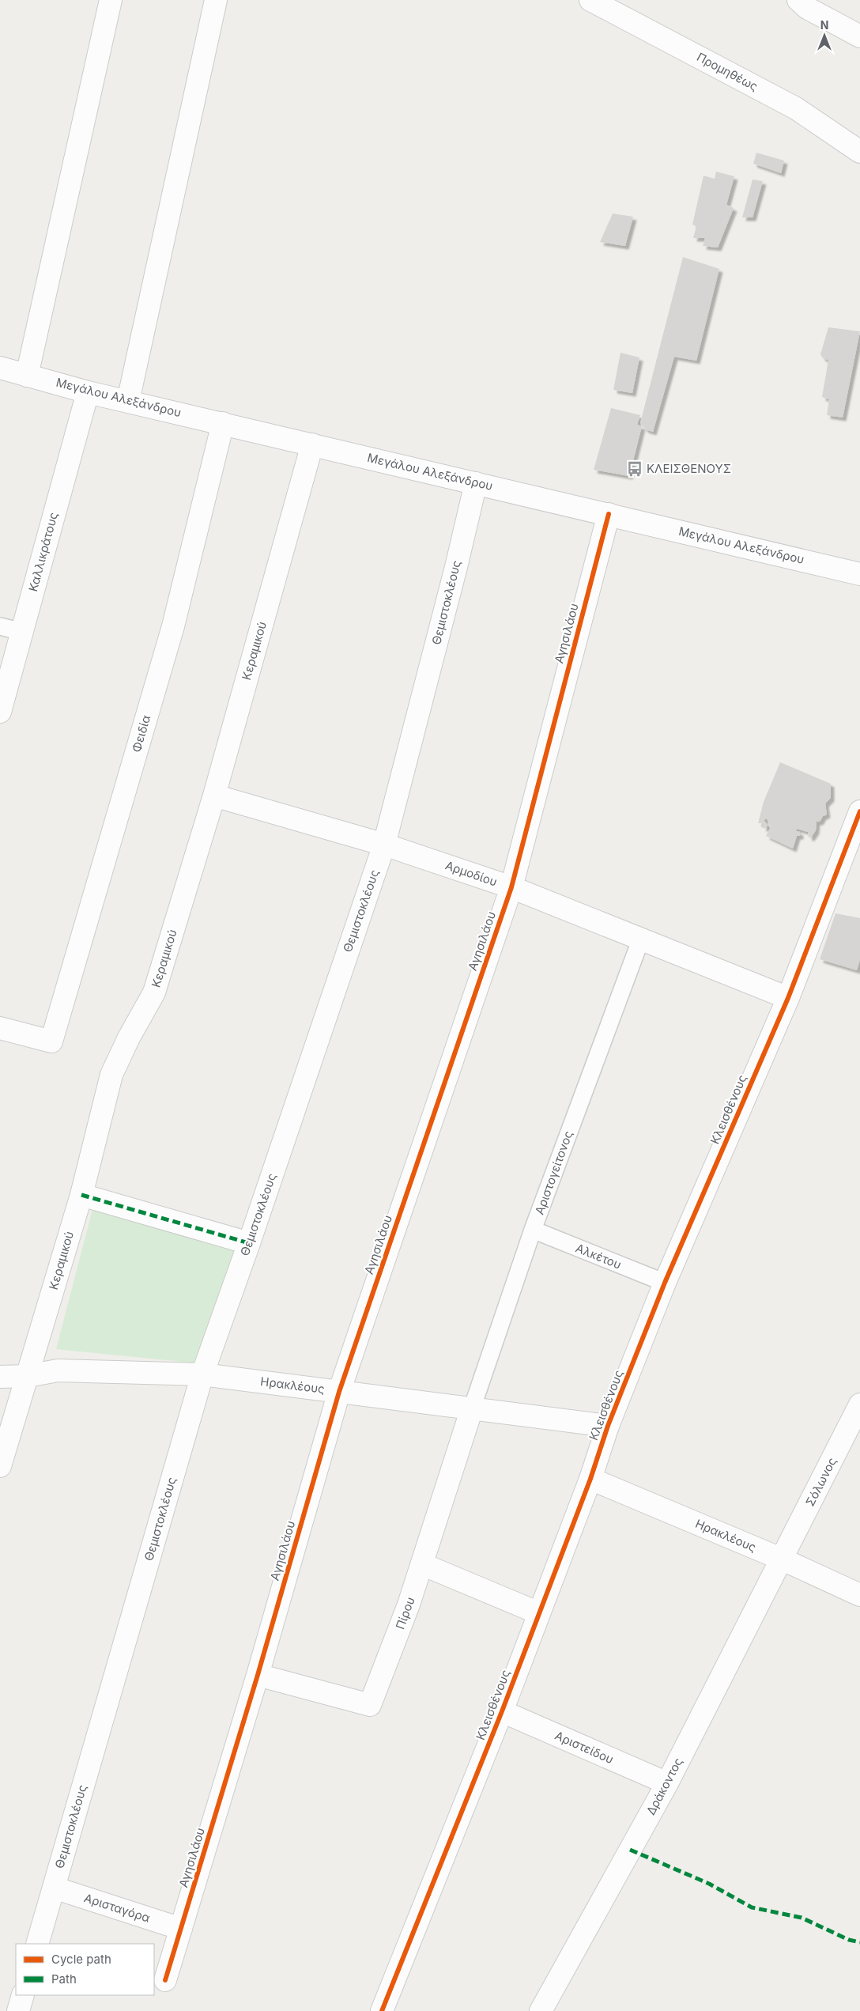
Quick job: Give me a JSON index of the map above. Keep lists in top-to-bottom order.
{
  "streets": {
    "street": [
      "Προμηθέως",
      "Μεγάλου Αλεξάνδρου",
      "Καλλικράτους",
      "Θεμιστοκλέους",
      "Αγησιλάου",
      "Κεραμικού",
      "Φειδία",
      "Αρμοδίου",
      "Κλεισθένους",
      "Ηρακλέους",
      "Σόλωνος",
      "Πίρου",
      "Αριστείδου",
      "Δράκοντος",
      "Αρισταγόρα"
    ],
    "lane": ["Αριστογείτονος", "Αλκέτου"]
  },
  "crossings": [
    ["Μεγάλου Αλεξάνδρου", "Καλλικράτους"],
    ["Μεγάλου Αλεξάνδρου", "Θεμιστοκλέους"],
    ["Μεγάλου Αλεξάνδρου", "Αγησιλάου"],
    ["Μεγάλου Αλεξάνδρου", "Κεραμικού"],
    ["Μεγάλου Αλεξάνδρου", "Φειδία"],
    ["Θεμιστοκλέους", "Αρμοδίου"],
    ["Θεμιστοκλέους", "Ηρακλέους"],
    ["Θεμιστοκλέους", "Αρισταγόρα"],
    ["Αγησιλάου", "Αρμοδίου"],
    ["Αγησιλάου", "Ηρακλέους"],
    ["Αγησιλάου", "Πίρου"],
    ["Αγησιλάου", "Αρισταγόρα"],
    ["Κεραμικού", "Αρμοδίου"],
    ["Κεραμικού", "Ηρακλέους"],
    ["Αρμοδίου", "Κλεισθένους"],
    ["Αρμοδίου", "Αριστογείτονος"],
    ["Κλεισθένους", "Αλκέτου"],
    ["Κλεισθένους", "Ηρακλέους"],
    ["Κλεισθένους", "Αριστείδου"],
    ["Αριστογείτονος", "Αλκέτου"],
    ["Αριστογείτονος", "Ηρακλέους"],
    ["Αριστογείτονος", "Πίρου"],
    ["Ηρακλέους", "Σόλωνος"],
    ["Ηρακλέους", "Πίρου"],
    ["Ηρακλέους", "Δράκοντος"],
    ["Σόλωνος", "Δράκοντος"],
    ["Αριστείδου", "Δράκοντος"]
  ],
  "places": {
    "bus stop": ["ΚΛΕΙΣΘΕΝΟΥΣ"]
  },
  "legend": ["Cycle path", "Path"],
  "north": "top"
}
